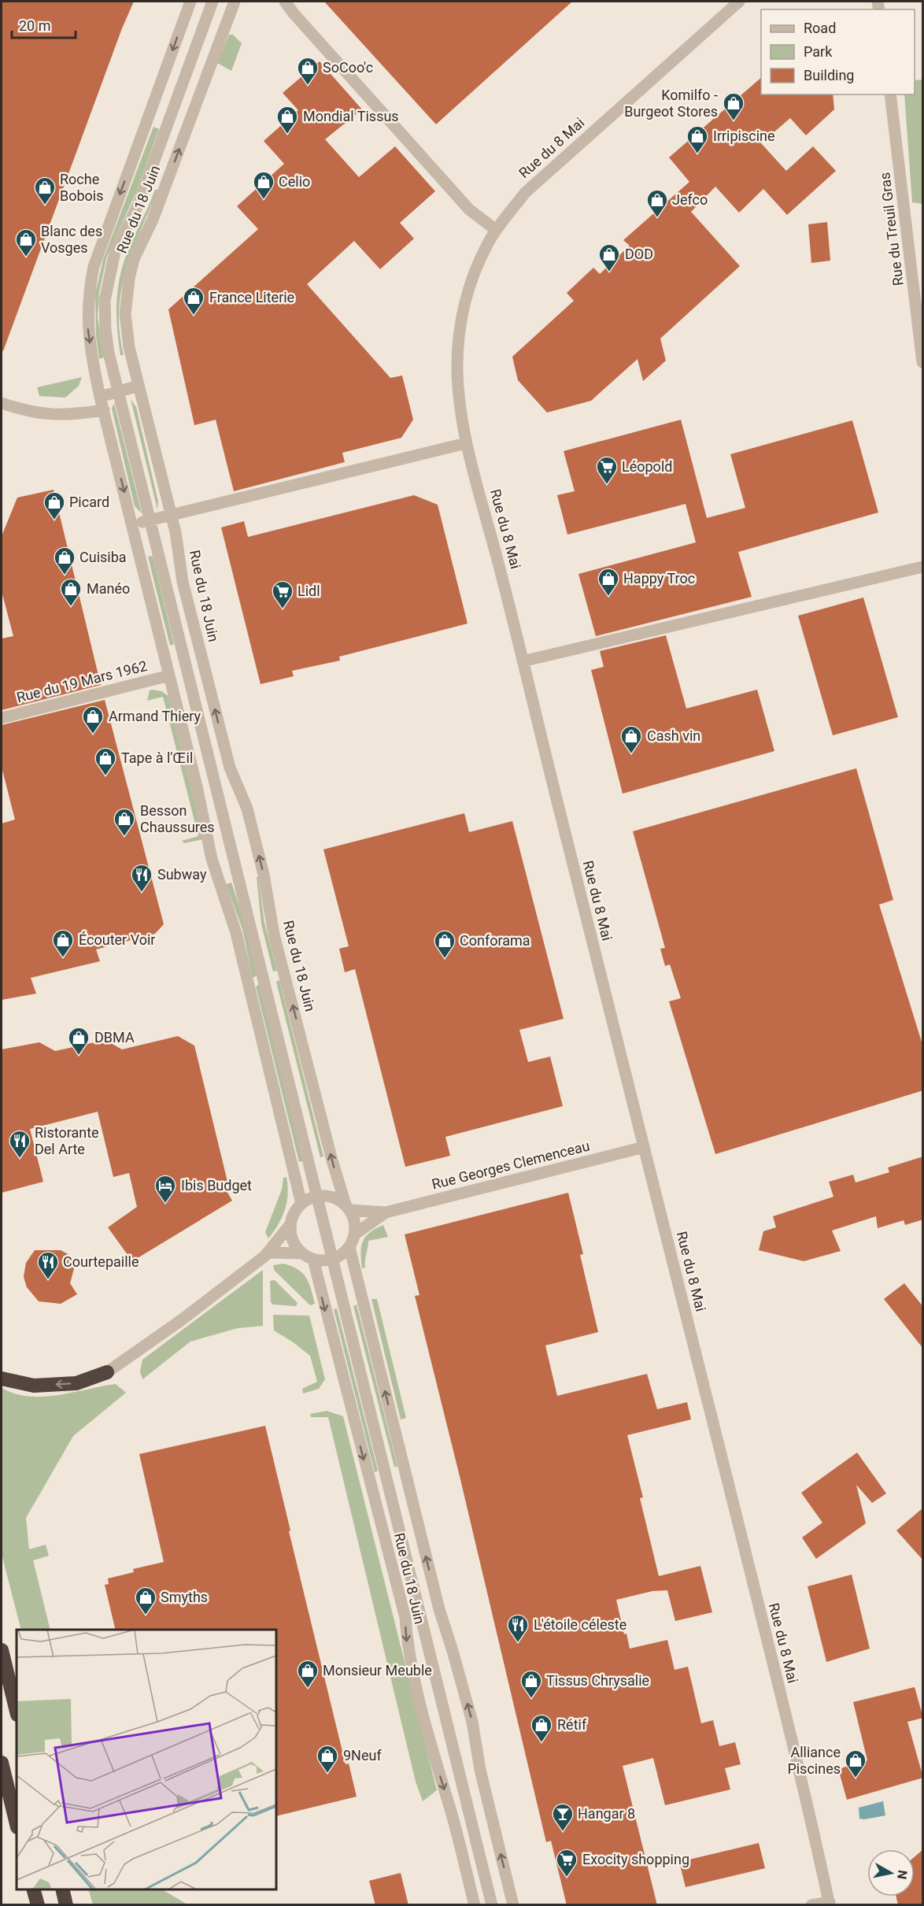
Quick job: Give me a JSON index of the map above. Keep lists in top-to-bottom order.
{
  "streets": {
    "street": [
      "Rue du 8 Mai",
      "Rue du 18 Juin",
      "Rue du Treuil Gras",
      "Rue du 19 Mars 1962",
      "Rue Georges Clemenceau"
    ]
  },
  "crossings": [
    ["Rue du 8 Mai", "Rue Georges Clemenceau"],
    ["Rue du 18 Juin", "Rue du 19 Mars 1962"]
  ],
  "places": {
    "shop": [
      "SoCoo'c",
      "Komilfo - Burgeot Stores",
      "Mondial Tissus",
      "Irripiscine",
      "Celio",
      "Roche Bobois",
      "Jefco",
      "Blanc des Vosges",
      "DOD",
      "France Literie",
      "Picard",
      "Cuisiba",
      "Happy Troc",
      "Manéo",
      "Armand Thiery",
      "Cash vin",
      "Tape à l'Œil",
      "Besson Chaussures",
      "Écouter Voir",
      "Conforama",
      "DBMA",
      "Smyths",
      "Monsieur Meuble",
      "Tissus Chrysalie",
      "Rétif",
      "9Neuf",
      "Alliance Piscines"
    ],
    "supermarket": ["Léopold", "Lidl", "Exocity shopping"],
    "restaurant": [
      "Subway",
      "Ristorante Del Arte",
      "Courtepaille",
      "L'étoile céleste"
    ],
    "hotel": ["Ibis Budget"],
    "bar": ["Hangar 8"]
  },
  "legend": ["Road", "Park", "Building"],
  "scale_bar": "20 m",
  "north": "right"
}
